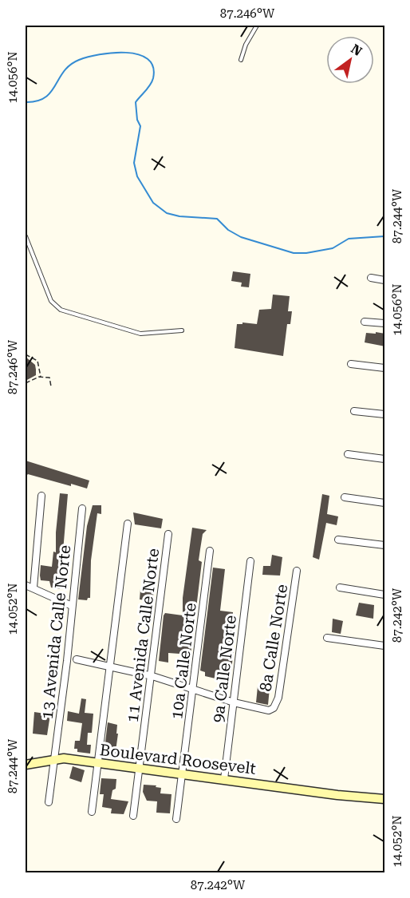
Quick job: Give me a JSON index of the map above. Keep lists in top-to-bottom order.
{
  "streets": {
    "main road": ["Boulevard Roosevelt"],
    "street": [
      "13 Avenida Calle Norte",
      "11 Avenida Calle Norte",
      "8a Calle Norte",
      "10a Calle Norte",
      "9a Calle Norte"
    ]
  },
  "crossings": [
    ["13 Avenida Calle Norte", "Boulevard Roosevelt"],
    ["11 Avenida Calle Norte", "Boulevard Roosevelt"],
    ["8a Calle Norte", "9a Calle Norte"],
    ["10a Calle Norte", "Boulevard Roosevelt"],
    ["9a Calle Norte", "Boulevard Roosevelt"]
  ],
  "north": "top right",
  "coordinates": [
    "87.246°W",
    "14.056°N",
    "87.244°W",
    "14.052°N",
    "87.242°W"
  ]
}
